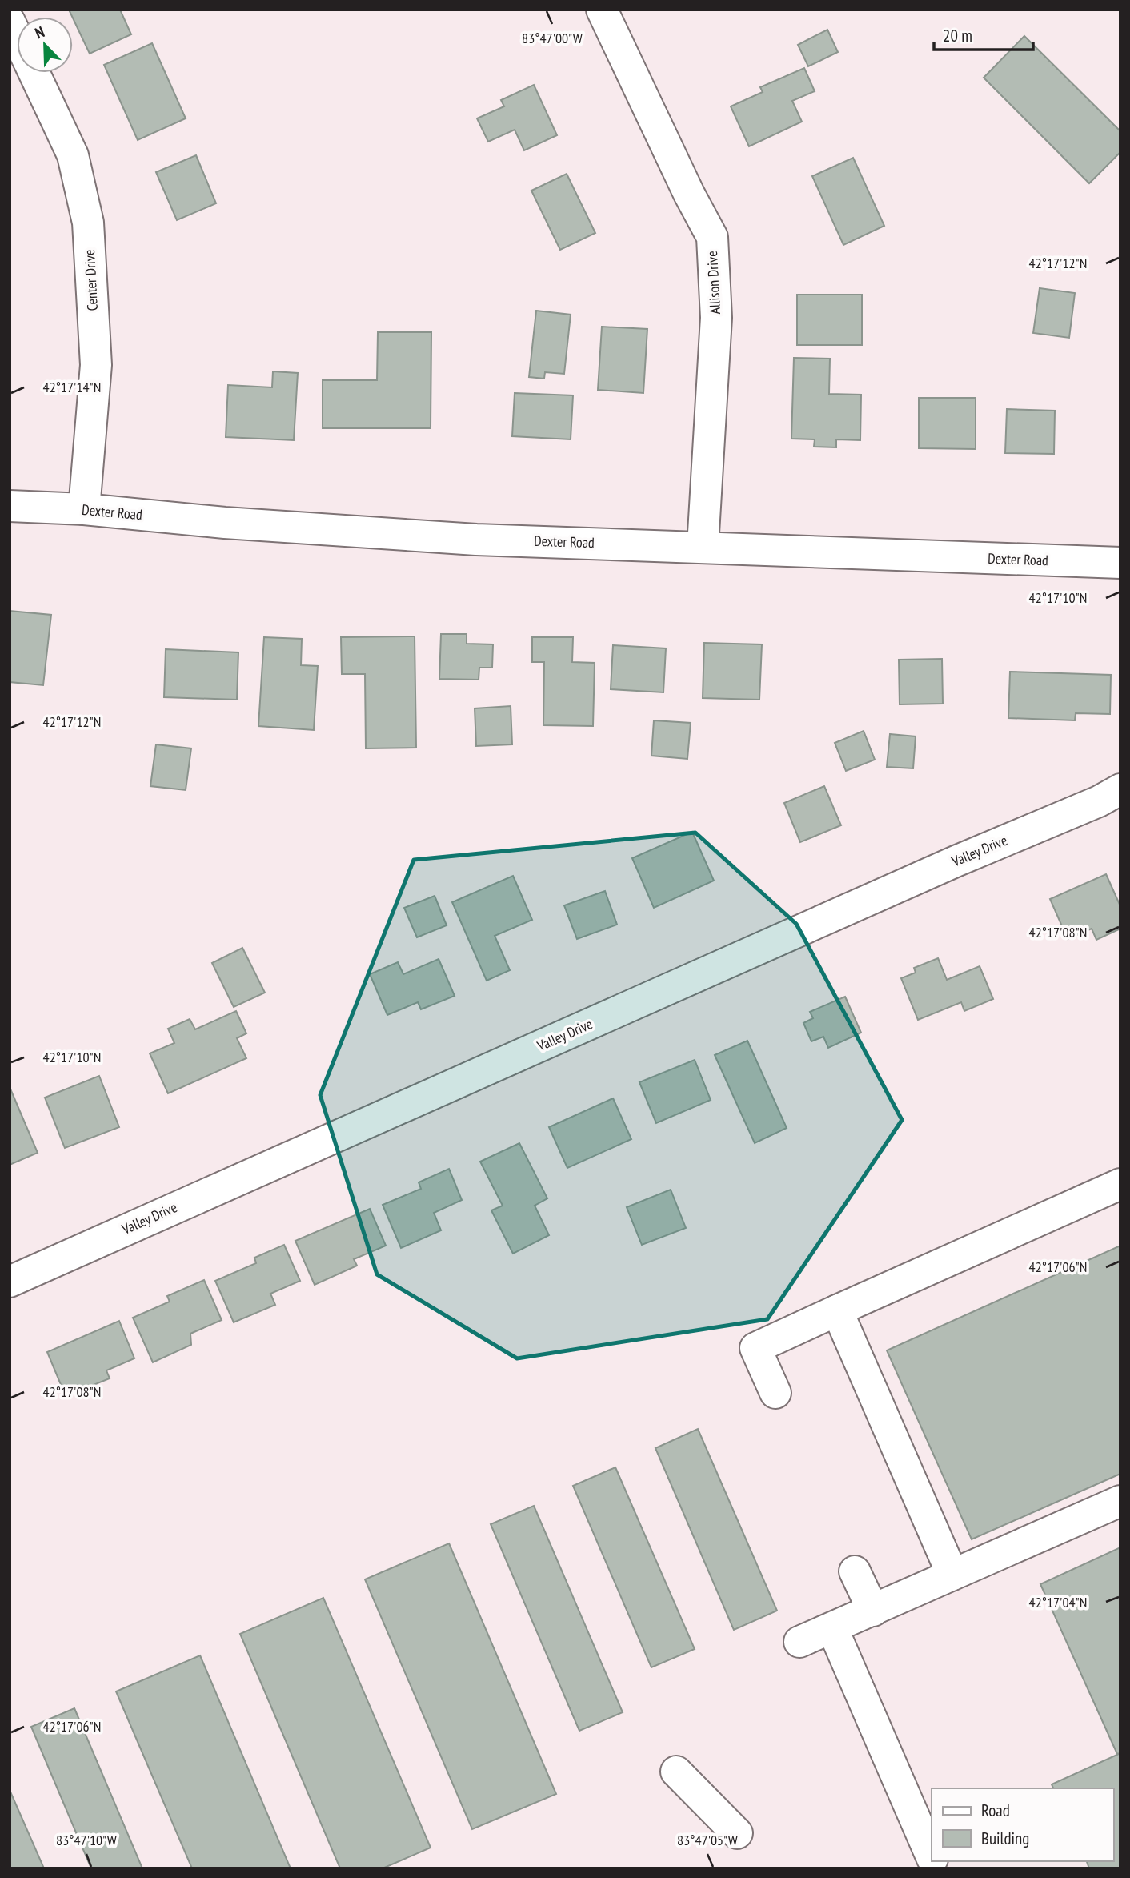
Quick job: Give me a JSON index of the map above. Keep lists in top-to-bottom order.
{
  "streets": {
    "street": [
      "Center Drive",
      "Allison Drive",
      "Dexter Road",
      "Valley Drive"
    ]
  },
  "crossings": [
    ["Center Drive", "Dexter Road"],
    ["Allison Drive", "Dexter Road"]
  ],
  "legend": ["Road", "Building"],
  "scale_bar": "20 m",
  "north": "top left",
  "coordinates": [
    "83°47'00\"W",
    "42°17'12\"N",
    "42°17'14\"N",
    "42°17'10\"N",
    "42°17'08\"N",
    "42°17'06\"N",
    "42°17'04\"N",
    "83°47'10\"W",
    "83°47'05\"W"
  ]
}
